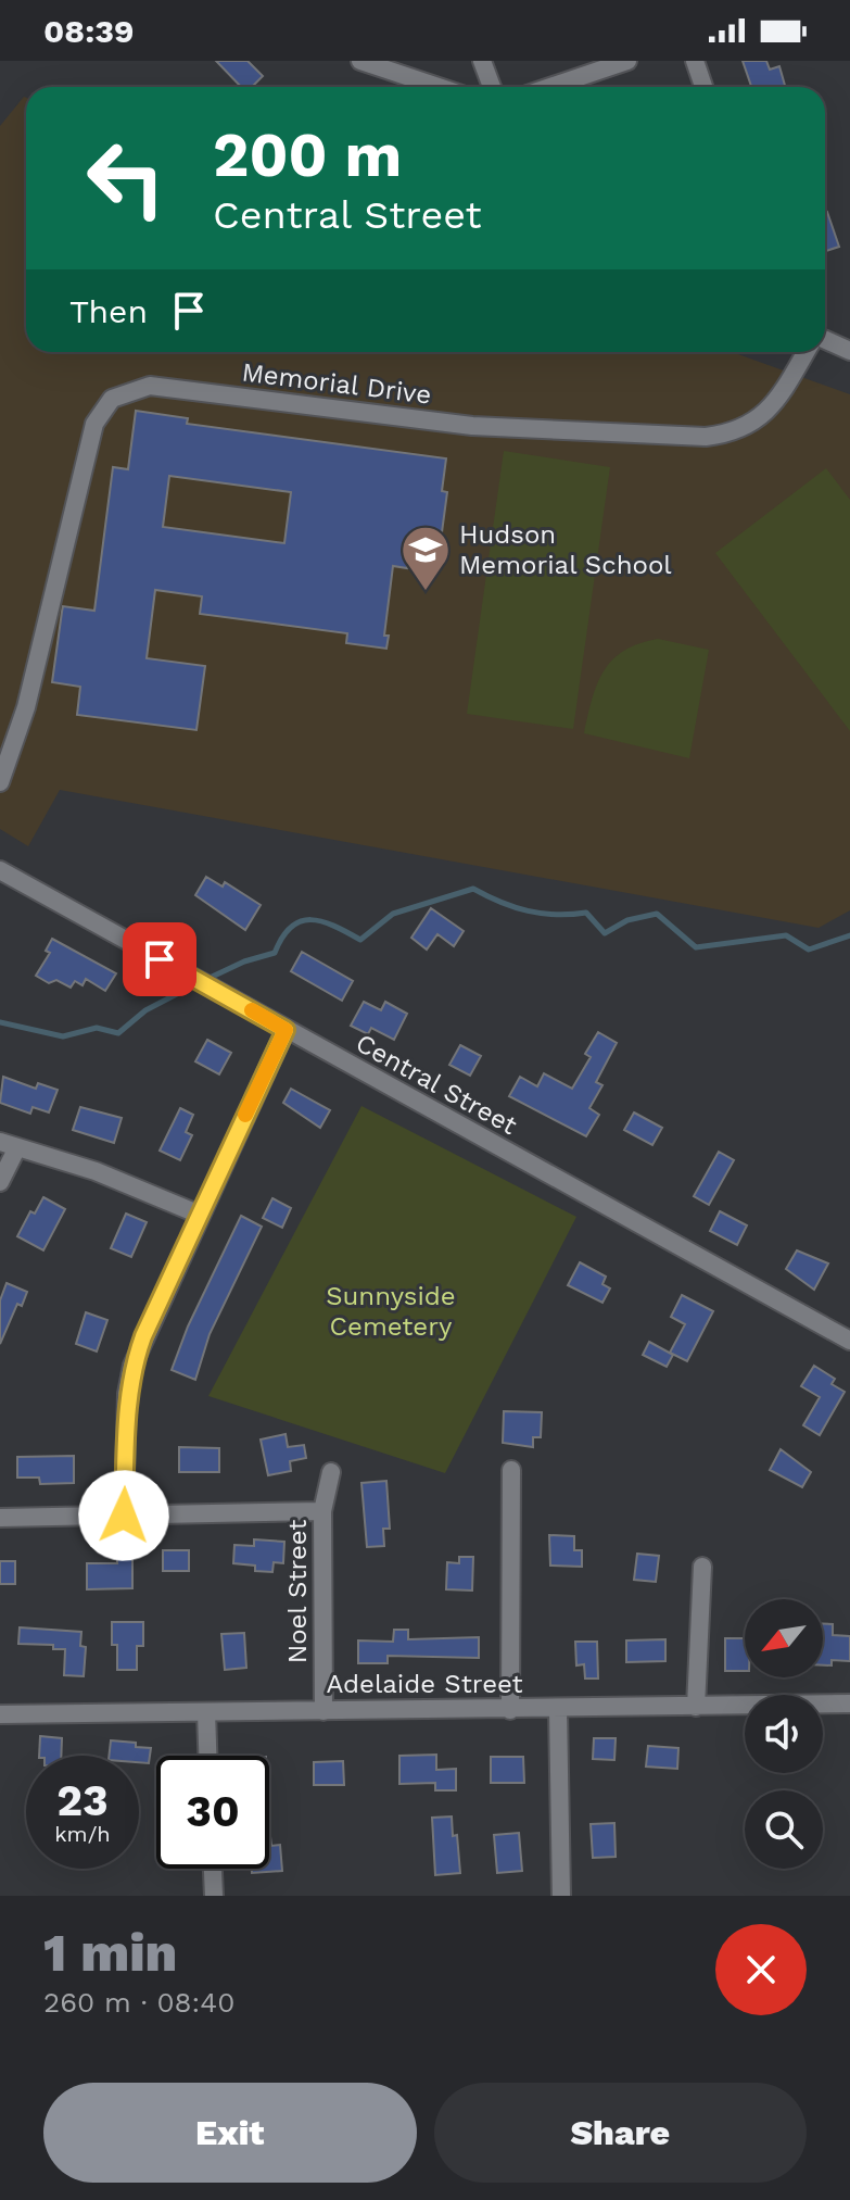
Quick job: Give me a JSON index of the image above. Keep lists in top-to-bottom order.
{
  "streets": {
    "street": [
      "Memorial Drive",
      "Central Street",
      "Noel Street",
      "Adelaide Street"
    ]
  },
  "crossings": [
    ["Noel Street", "Adelaide Street"]
  ],
  "parks": ["Sunnyside Cemetery"],
  "places": {
    "school or university": ["Hudson Memorial School"]
  },
  "north": "bottom left",
  "page": {
    "status": "08:39",
    "turn": ["200 m", "Central Street"],
    "then": "Then",
    "speed": "23 km/h",
    "limit": "30",
    "heading": ["1 min", "260 m · 08:40"],
    "buttons": ["Exit", "Share"]
  }
}
